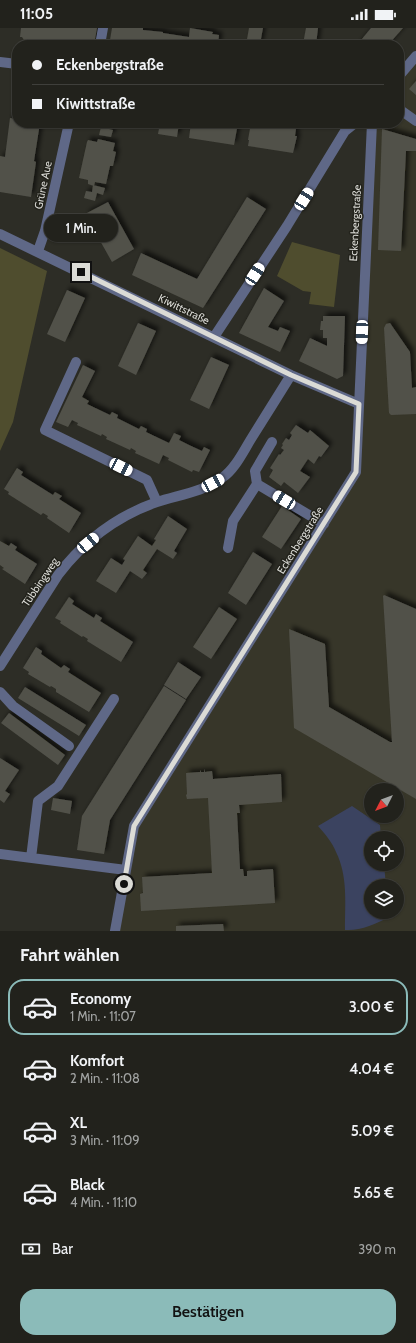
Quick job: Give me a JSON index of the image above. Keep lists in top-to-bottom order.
{
  "streets": {
    "street": [
      "Grüne Aue",
      "Eckenbergstraße",
      "Kiwittstraße",
      "Tübbingweg"
    ]
  },
  "crossings": [
    ["Grüne Aue", "Kiwittstraße"],
    ["Eckenbergstraße", "Kiwittstraße"],
    ["Kiwittstraße", "Tübbingweg"]
  ],
  "north": "bottom left",
  "page": {
    "status": "11:05",
    "banner": ["Eckenbergstraße", "Kiwittstraße"],
    "bubble": "1 Min.",
    "heading": "Fahrt wählen",
    "list": [
      {
        "name": "Economy",
        "note": "1 Min. · 11:07",
        "value": "3.00 €"
      },
      {
        "name": "Komfort",
        "note": "2 Min. · 11:08",
        "value": "4.04 €"
      },
      {
        "name": "XL",
        "note": "3 Min. · 11:09",
        "value": "5.09 €"
      },
      {
        "name": "Black",
        "note": "4 Min. · 11:10",
        "value": "5.65 €"
      }
    ],
    "pay": ["Bar", "390 m"],
    "buttons": "Bestätigen"
  }
}
